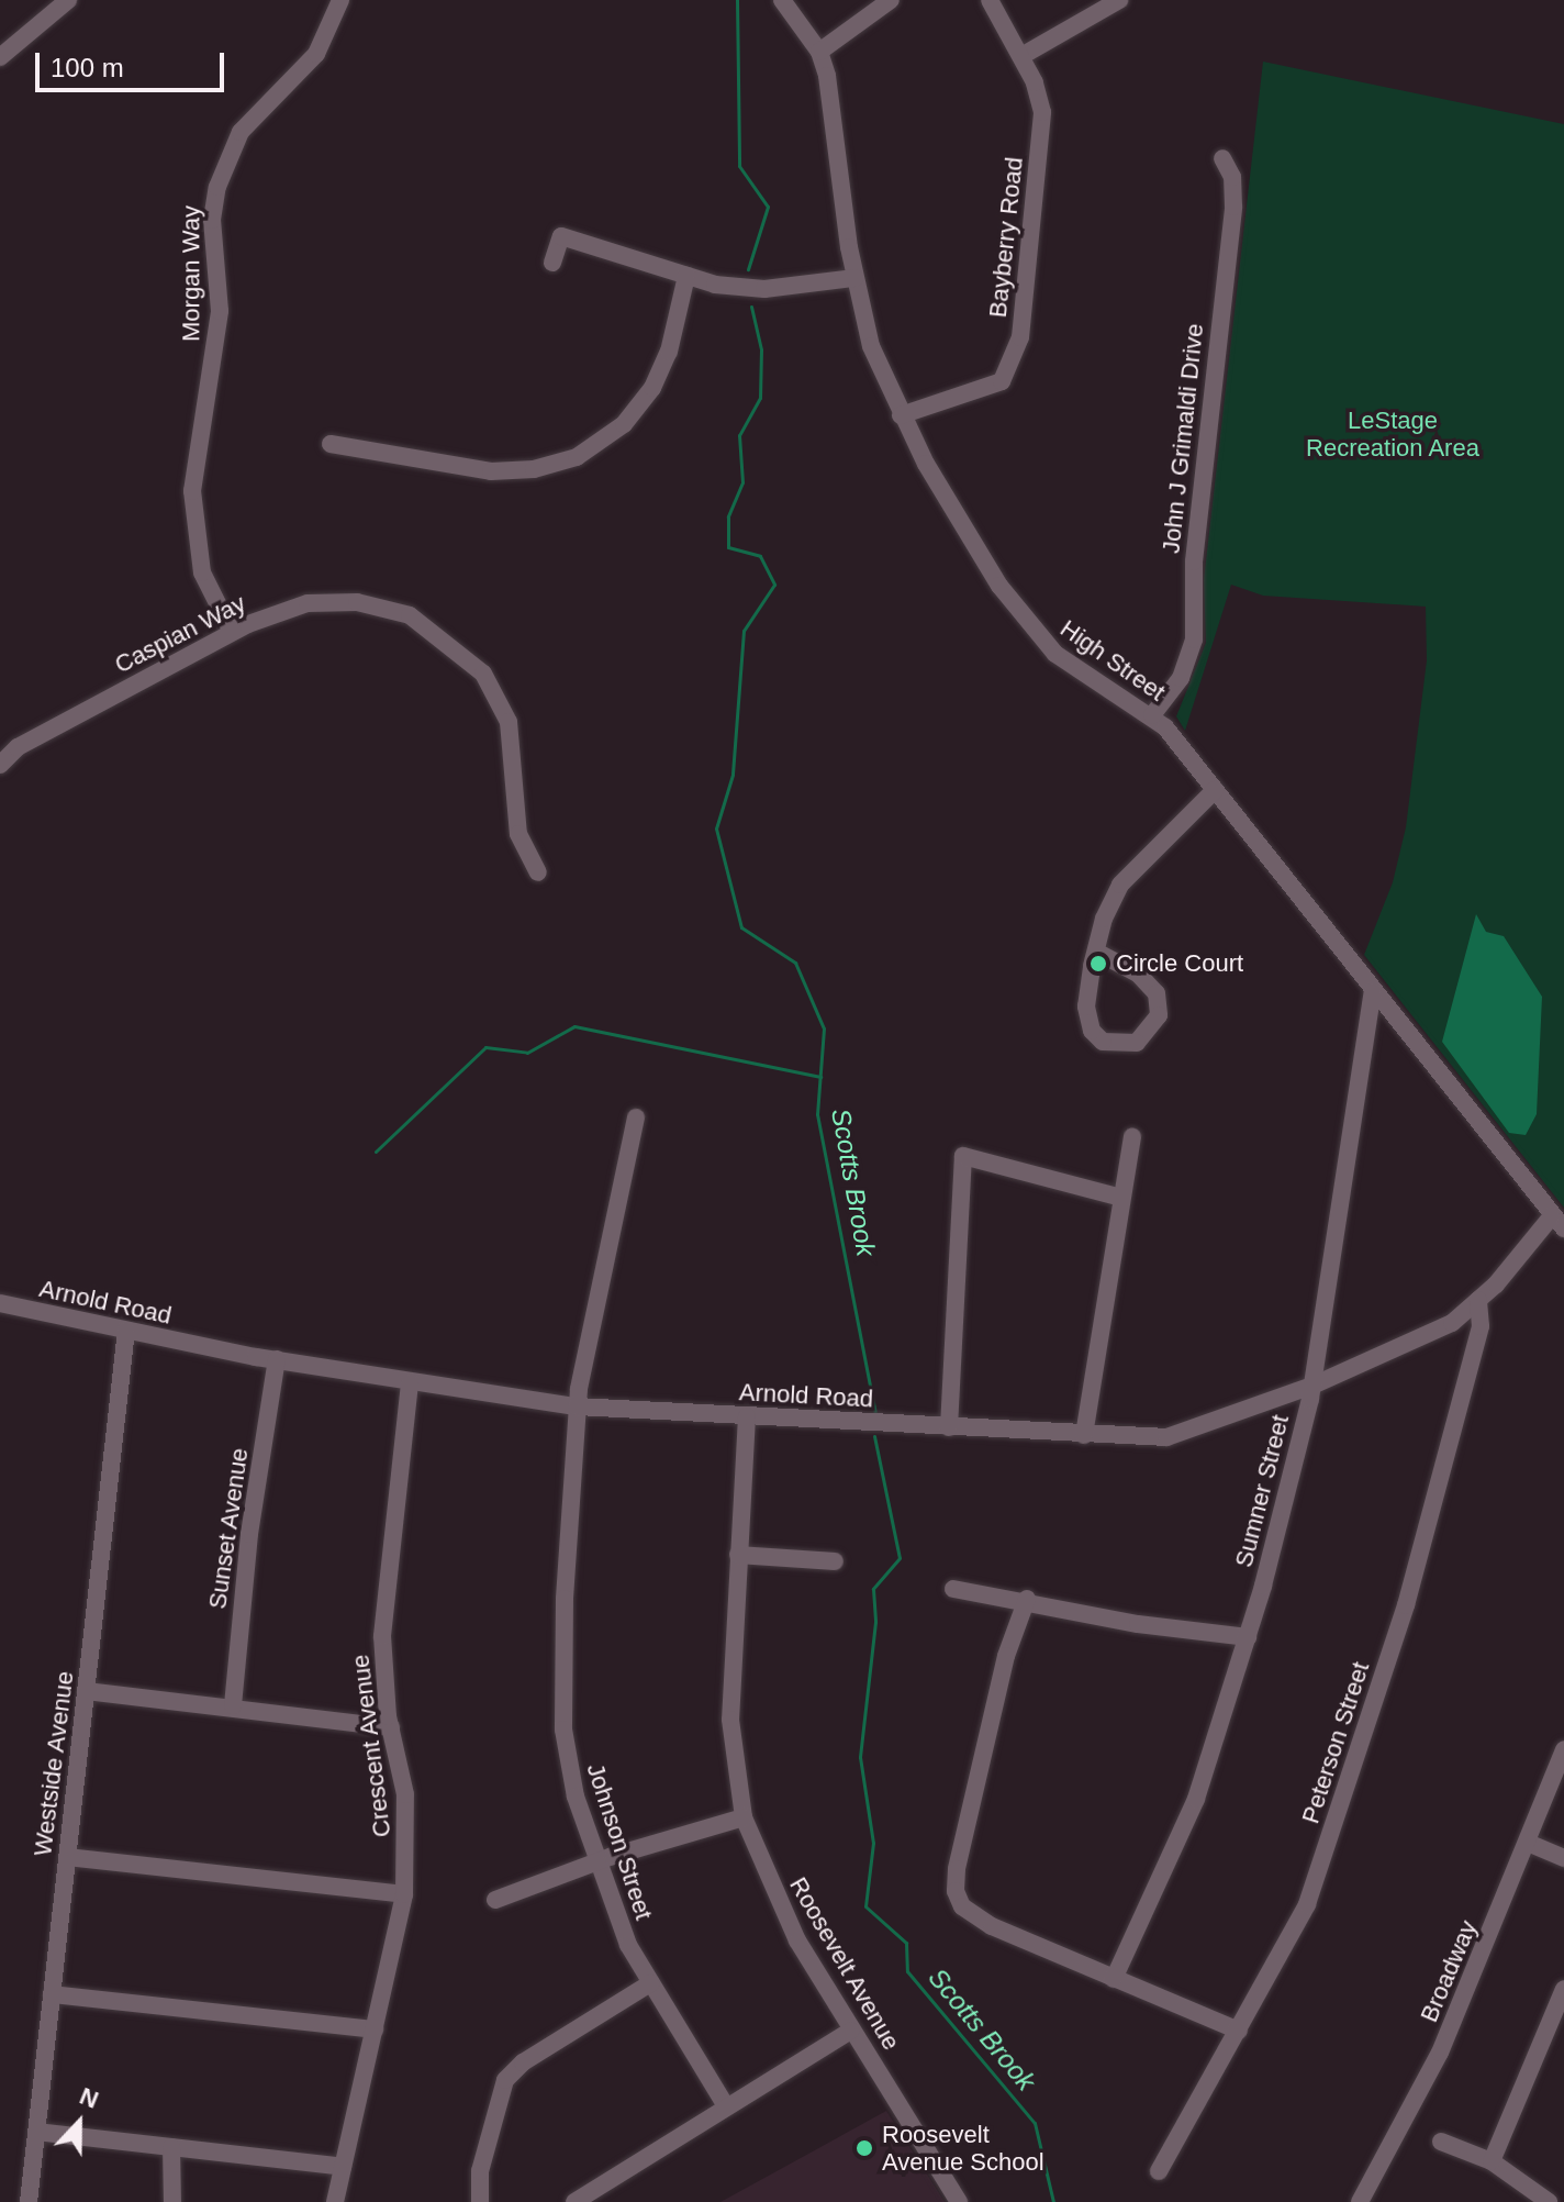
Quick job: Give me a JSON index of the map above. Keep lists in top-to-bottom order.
{
  "streets": {
    "street": [
      "Bayberry Road",
      "Morgan Way",
      "John J Grimaldi Drive",
      "Caspian Way",
      "High Street",
      "Arnold Road",
      "Sumner Street",
      "Sunset Avenue",
      "Peterson Street",
      "Crescent Avenue",
      "Westside Avenue",
      "Johnson Street",
      "Roosevelt Avenue",
      "Broadway"
    ]
  },
  "crossings": [
    ["Bayberry Road", "High Street"],
    ["Morgan Way", "Caspian Way"],
    ["John J Grimaldi Drive", "High Street"],
    ["High Street", "Arnold Road"],
    ["High Street", "Sumner Street"],
    ["Arnold Road", "Sumner Street"],
    ["Arnold Road", "Sunset Avenue"],
    ["Arnold Road", "Peterson Street"],
    ["Arnold Road", "Crescent Avenue"],
    ["Arnold Road", "Westside Avenue"],
    ["Arnold Road", "Johnson Street"],
    ["Arnold Road", "Roosevelt Avenue"]
  ],
  "water": ["Scotts Brook"],
  "parks": ["LeStage Recreation Area"],
  "places": ["Circle Court", "Roosevelt Avenue School"],
  "scale_bar": "100 m",
  "north": "top"
}
